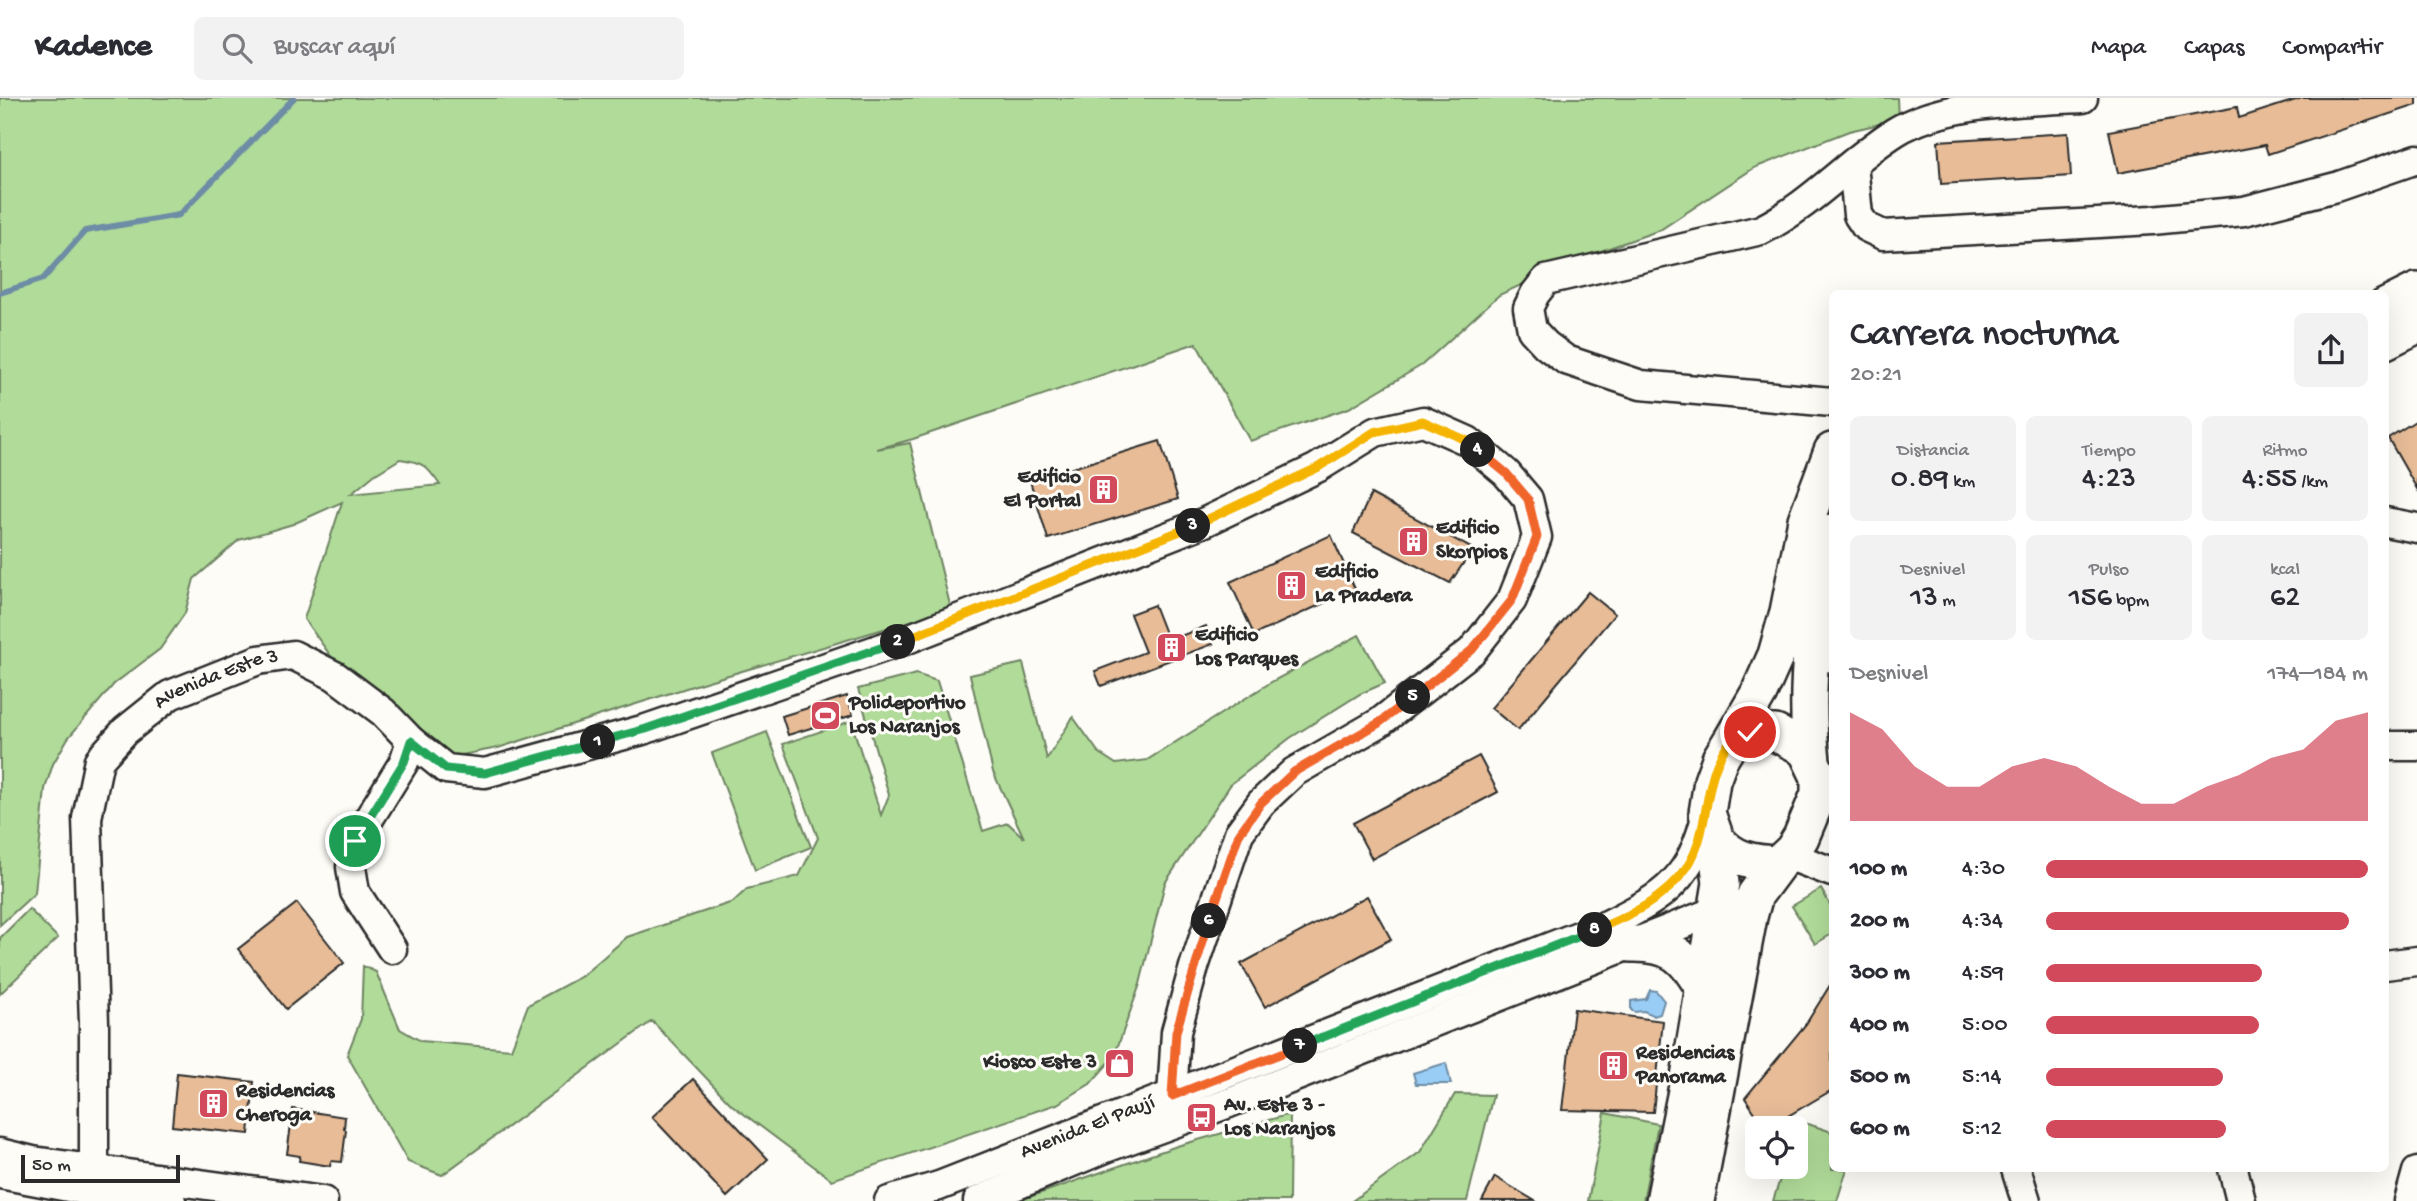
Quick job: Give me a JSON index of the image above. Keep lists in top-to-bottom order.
{
  "streets": {
    "street": ["Avenida Este 3", "Avenida El Paují"]
  },
  "crossings": [
    ["Avenida Este 3", "Avenida El Paují"]
  ],
  "places": {
    "building": [
      "Edificio El Portal",
      "Edificio Skorpios",
      "Edificio La Pradera",
      "Edificio Los Parques",
      "Residencias Panorama",
      "Residencias Cheroga"
    ],
    "sports": ["Polideportivo Los Naranjos"],
    "shop": ["Kiosco Este 3"],
    "bus stop": ["Av. Este 3 - Los Naranjos"]
  },
  "scale_bar": "50 m",
  "page": {
    "header": "Kadence",
    "search": "Buscar aquí",
    "nav": ["Mapa", "Capas", "Compartir"],
    "heading": ["Carrera nocturna", "20:21"],
    "stats": [
      ["Distancia", "0.89 km"],
      ["Tiempo", "4:23"],
      ["Ritmo", "4:55 /km"],
      ["Desnivel", "13 m"],
      ["Pulso", "156 bpm"],
      ["kcal", "62"]
    ],
    "pins": [
      "4",
      "3",
      "2",
      "5",
      "1",
      "6",
      "8",
      "7"
    ],
    "chart": ["Desnivel", "174–184 m"],
    "list": [
      {
        "name": "100 m",
        "note": "4:30"
      },
      {
        "name": "200 m",
        "note": "4:34"
      },
      {
        "name": "300 m",
        "note": "4:59"
      },
      {
        "name": "400 m",
        "note": "5:00"
      },
      {
        "name": "500 m",
        "note": "5:14"
      },
      {
        "name": "600 m",
        "note": "5:12"
      }
    ],
    "scale": "50 m"
  }
}
